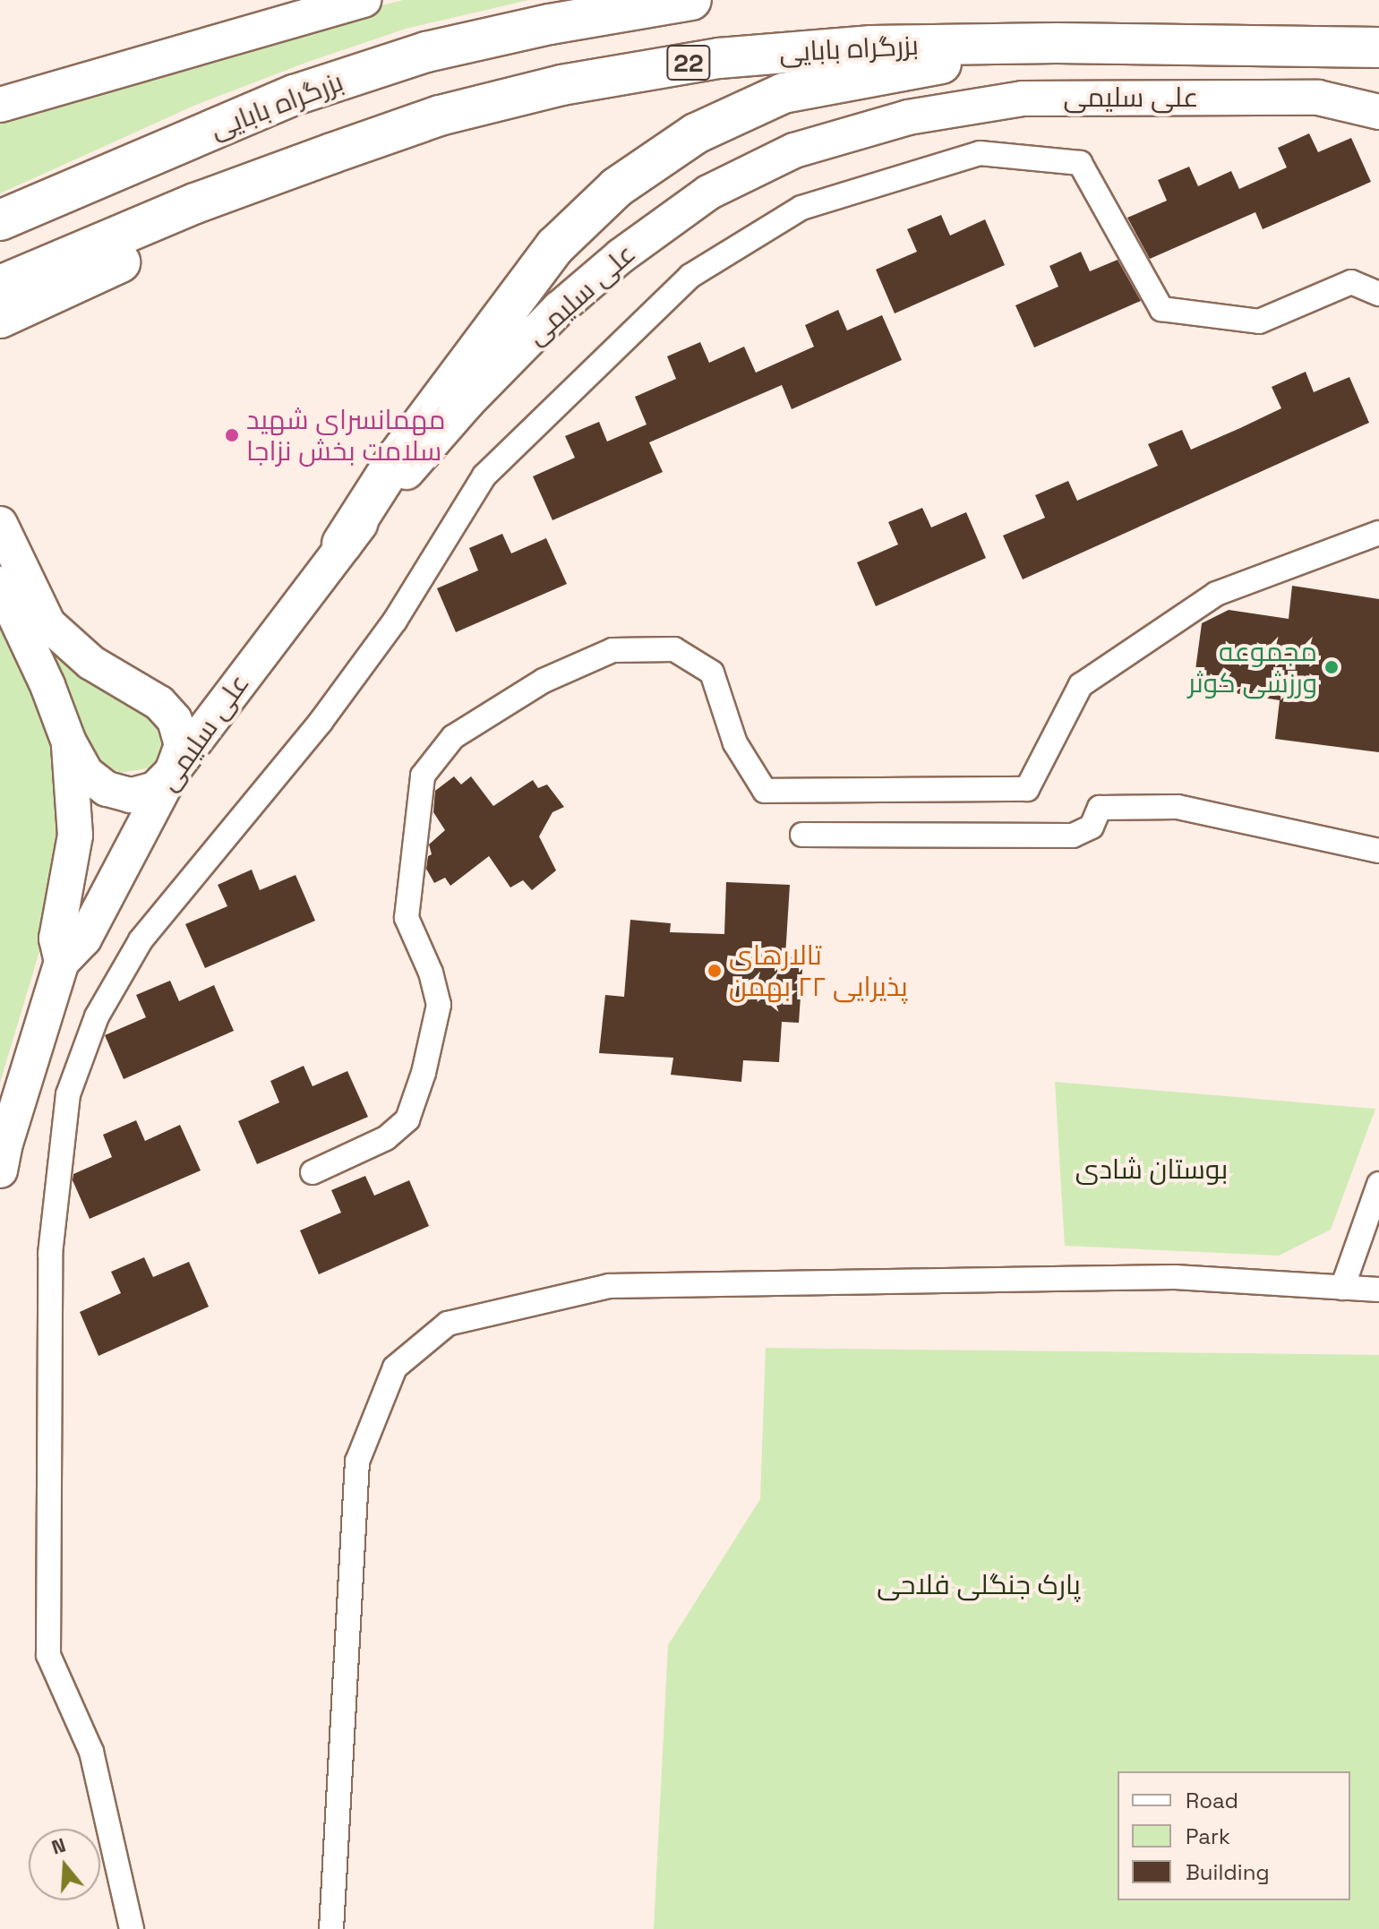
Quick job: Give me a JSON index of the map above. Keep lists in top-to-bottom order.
{
  "streets": {
    "highway": ["بزرگراه بابایی", "22"],
    "main road": ["علی سلیمی"]
  },
  "parks": ["بوستان شادی", "پارک جنگلی فلاحی"],
  "places": ["مهمانسرای شهید سلامت بخش نزاجا", "مجموعه ورزشی کوثر", "تالارهای پذیرایی ۲۲ بهمن"],
  "legend": ["Road", "Park", "Building"],
  "north": "top"
}
